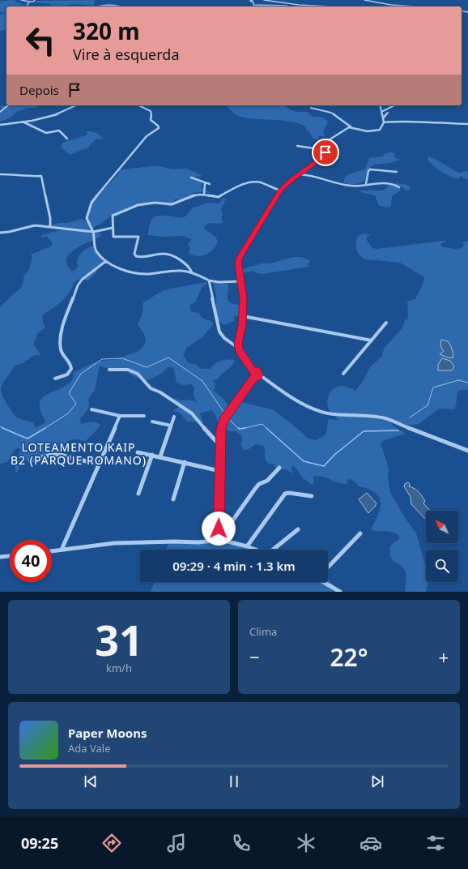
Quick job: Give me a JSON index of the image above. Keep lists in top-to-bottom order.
{
  "districts": ["LOTEAMENTO KAIP B2 (PARQUE ROMANO)"],
  "north": "top left",
  "page": {
    "turn": ["320 m", "Vire à esquerda"],
    "then": "Depois",
    "limit": "40",
    "trip": "09:29 · 4 min · 1.3 km",
    "tile": [
      ["31", "km/h"],
      "Clima"
    ],
    "heat": ["−", "22°", "+"],
    "song": ["Paper Moons", "Ada Vale"],
    "tabs": "09:25"
  }
}
